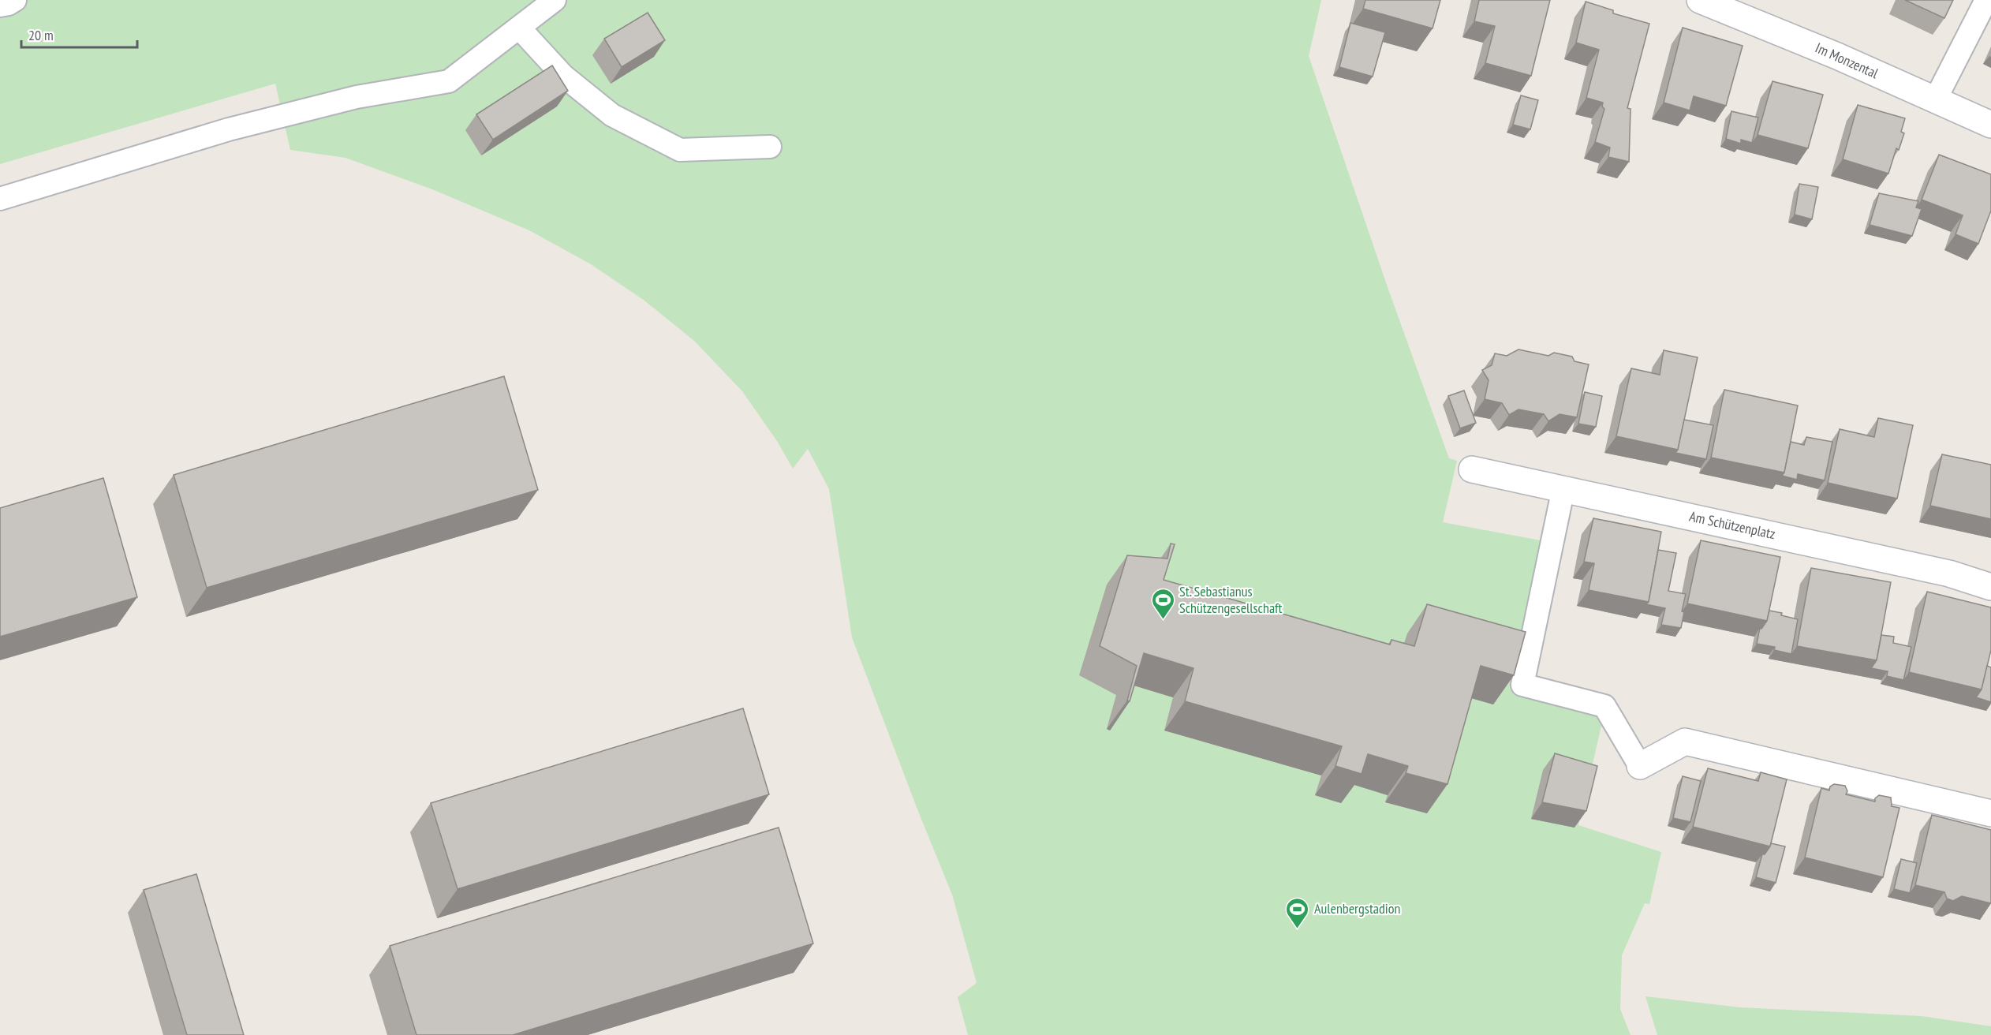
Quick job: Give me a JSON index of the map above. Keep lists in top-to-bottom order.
{
  "streets": {
    "street": ["Im Monzental", "Am Schützenplatz"]
  },
  "places": {
    "sports": ["St. Sebastianus Schützengesellschaft", "Aulenbergstadion"]
  },
  "scale_bar": "20 m"
}
